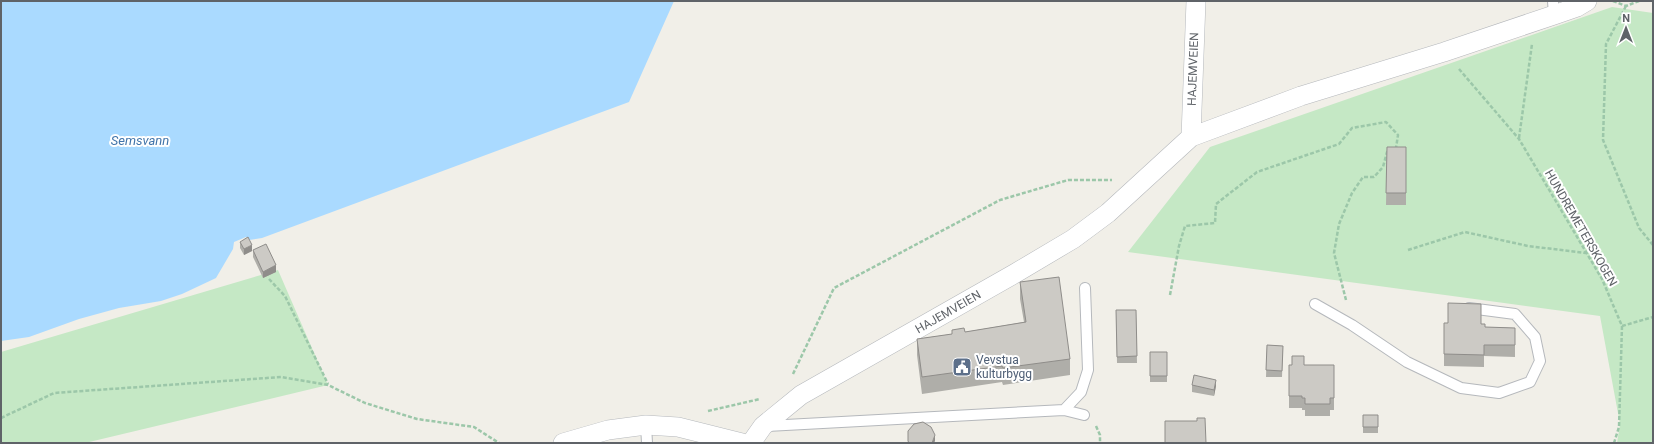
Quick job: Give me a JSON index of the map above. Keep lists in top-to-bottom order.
{
  "streets": {
    "street": ["HAJEMVEIEN"],
    "path": ["HUNDREMETERSKOGEN"]
  },
  "water": ["Semsvann"],
  "places": {
    "public building": ["Vevstua kulturbygg"]
  },
  "north": "top"
}
